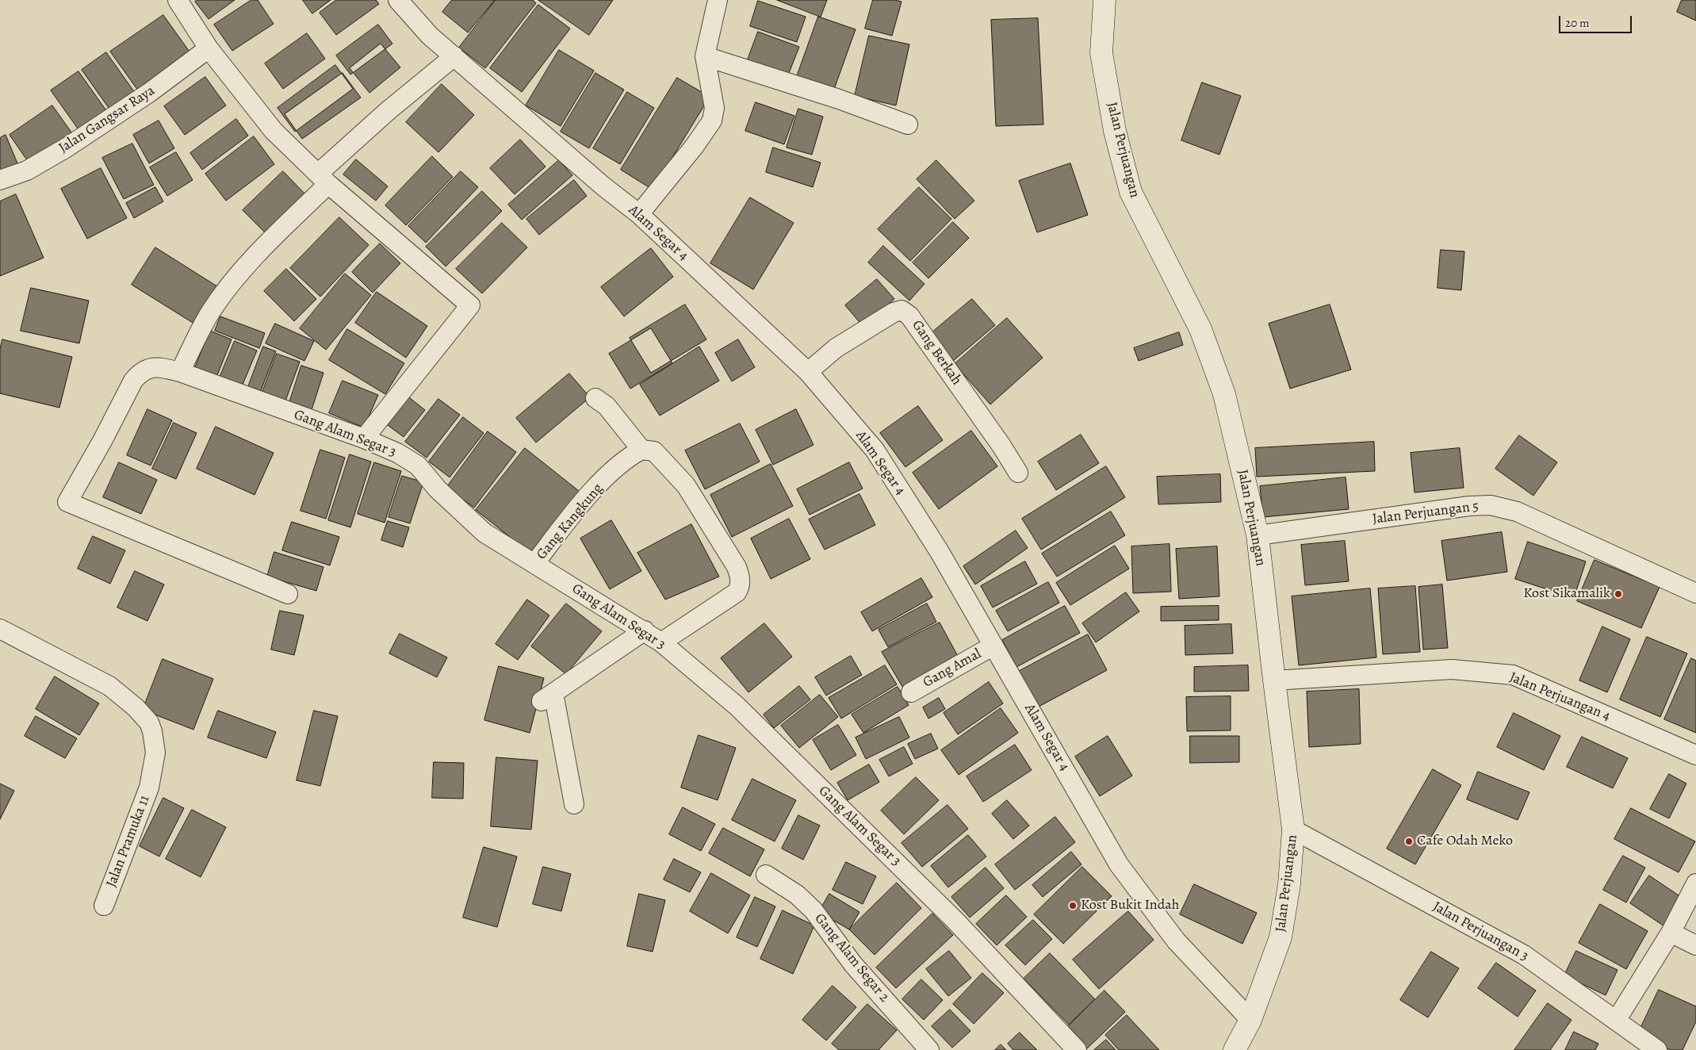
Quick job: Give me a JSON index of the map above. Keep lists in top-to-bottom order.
{
  "streets": {
    "street": [
      "Jalan Gangsar Raya",
      "Jalan Perjuangan",
      "Alam Segar 4",
      "Gang Berkah",
      "Gang Alam Segar 3",
      "Jalan Perjuangan 5",
      "Gang Kangkung",
      "Gang Amal",
      "Jalan Perjuangan 4",
      "Jalan Pramuka 11",
      "Jalan Perjuangan 3",
      "Gang Alam Segar 2"
    ]
  },
  "crossings": [
    ["Jalan Perjuangan", "Alam Segar 4"],
    ["Jalan Perjuangan", "Jalan Perjuangan 5"],
    ["Jalan Perjuangan", "Jalan Perjuangan 4"],
    ["Jalan Perjuangan", "Jalan Perjuangan 3"],
    ["Alam Segar 4", "Gang Berkah"],
    ["Alam Segar 4", "Gang Amal"],
    ["Gang Alam Segar 3", "Gang Kangkung"]
  ],
  "places": ["Kost Sikamalik", "Cafe Odah Meko", "Kost Bukit Indah"],
  "scale_bar": "20 m"
}
